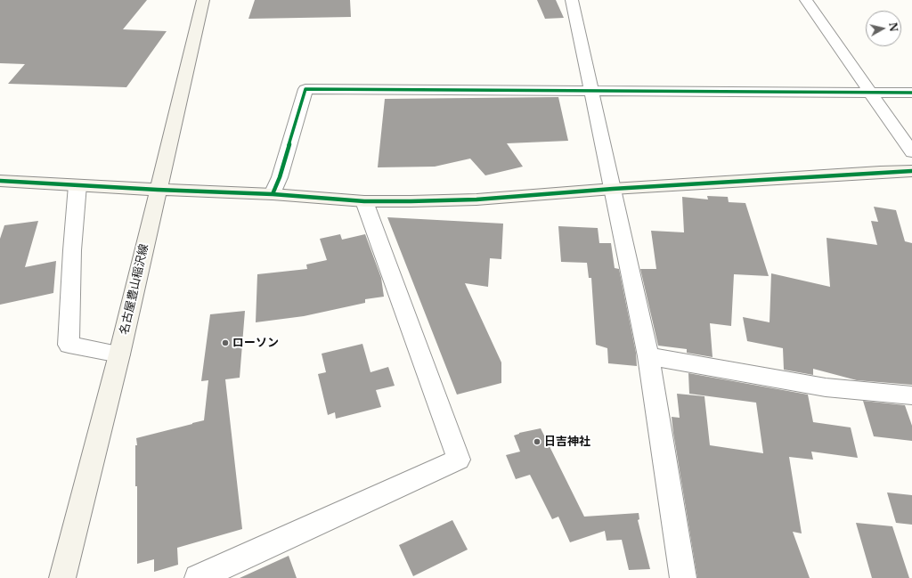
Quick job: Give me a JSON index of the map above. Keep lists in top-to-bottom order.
{
  "streets": {
    "street": ["名古屋豊山稲沢線"]
  },
  "places": ["ローソン", "日吉神社"],
  "north": "right"
}
